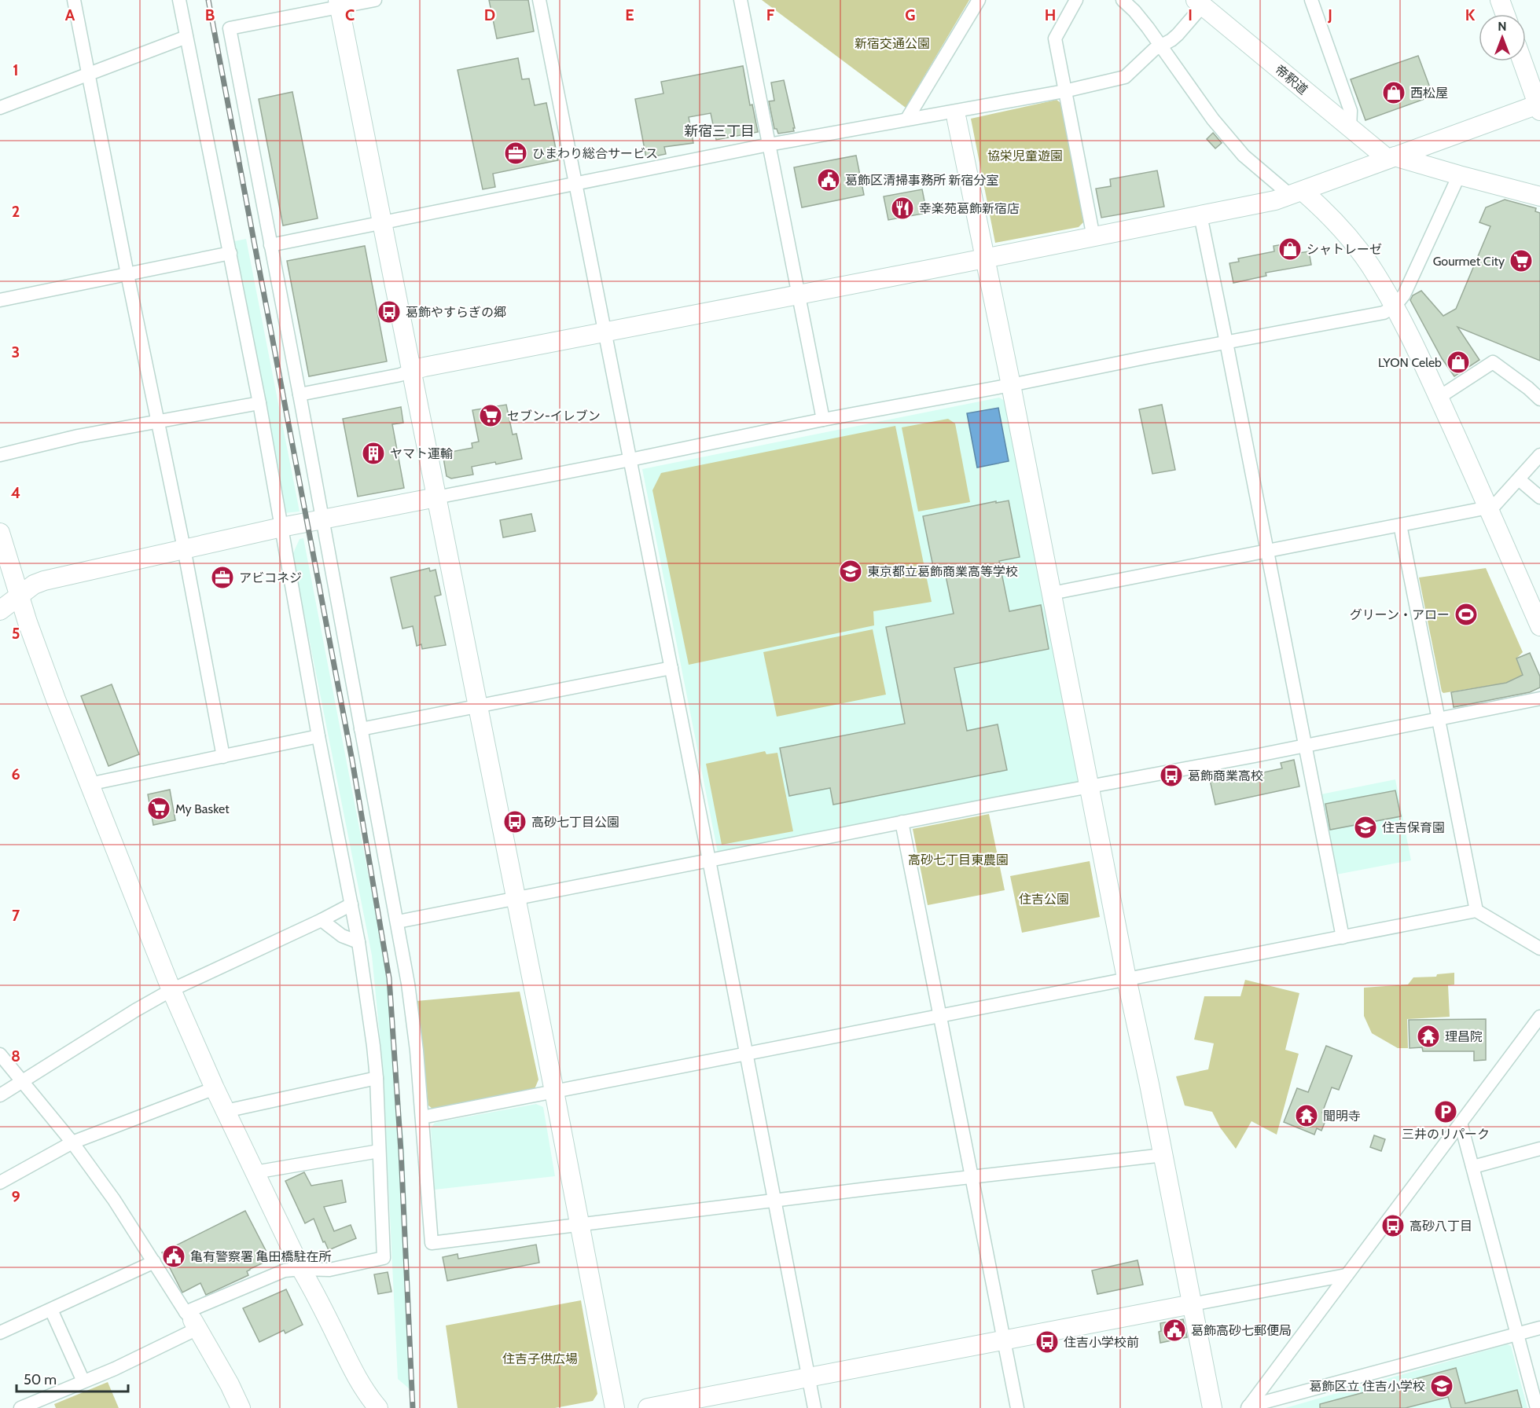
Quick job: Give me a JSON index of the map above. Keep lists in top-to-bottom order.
{
  "streets": {
    "street": ["帝釈道"]
  },
  "districts": ["新宿三丁目"],
  "parks": [
    "新宿交通公園",
    "協栄児童遊園",
    "高砂七丁目東農園",
    "住吉公園",
    "住吉子供広場"
  ],
  "places": {
    "shop": ["西松屋", "シャトレーゼ", "LYON Celeb"],
    "office": ["ひまわり総合サービス", "アビコネジ"],
    "public building": ["葛飾区清掃事務所 新宿分室", "亀有警察署 亀田橋駐在所", "葛飾高砂七郵便局"],
    "restaurant": ["幸楽苑葛飾新宿店"],
    "supermarket": ["Gourmet City", "セブン-イレブン", "My Basket"],
    "bus stop": [
      "葛飾やすらぎの郷",
      "葛飾商業高校",
      "高砂七丁目公園",
      "高砂八丁目",
      "住吉小学校前"
    ],
    "building": ["ヤマト運輸"],
    "school or university": ["東京都立葛飾商業高等学校", "住吉保育園", "葛飾区立 住吉小学校"],
    "sports": ["グリーン・アロー"],
    "temple": ["理昌院", "聞明寺"],
    "parking": ["三井のリパーク"]
  },
  "scale_bar": "50 m",
  "north": "top",
  "grid": {
    "columns": [
      "A",
      "B",
      "C",
      "D",
      "E",
      "F",
      "G",
      "H",
      "I",
      "J",
      "K"
    ],
    "rows": [
      "1",
      "2",
      "3",
      "4",
      "5",
      "6",
      "7",
      "8",
      "9"
    ]
  }
}
